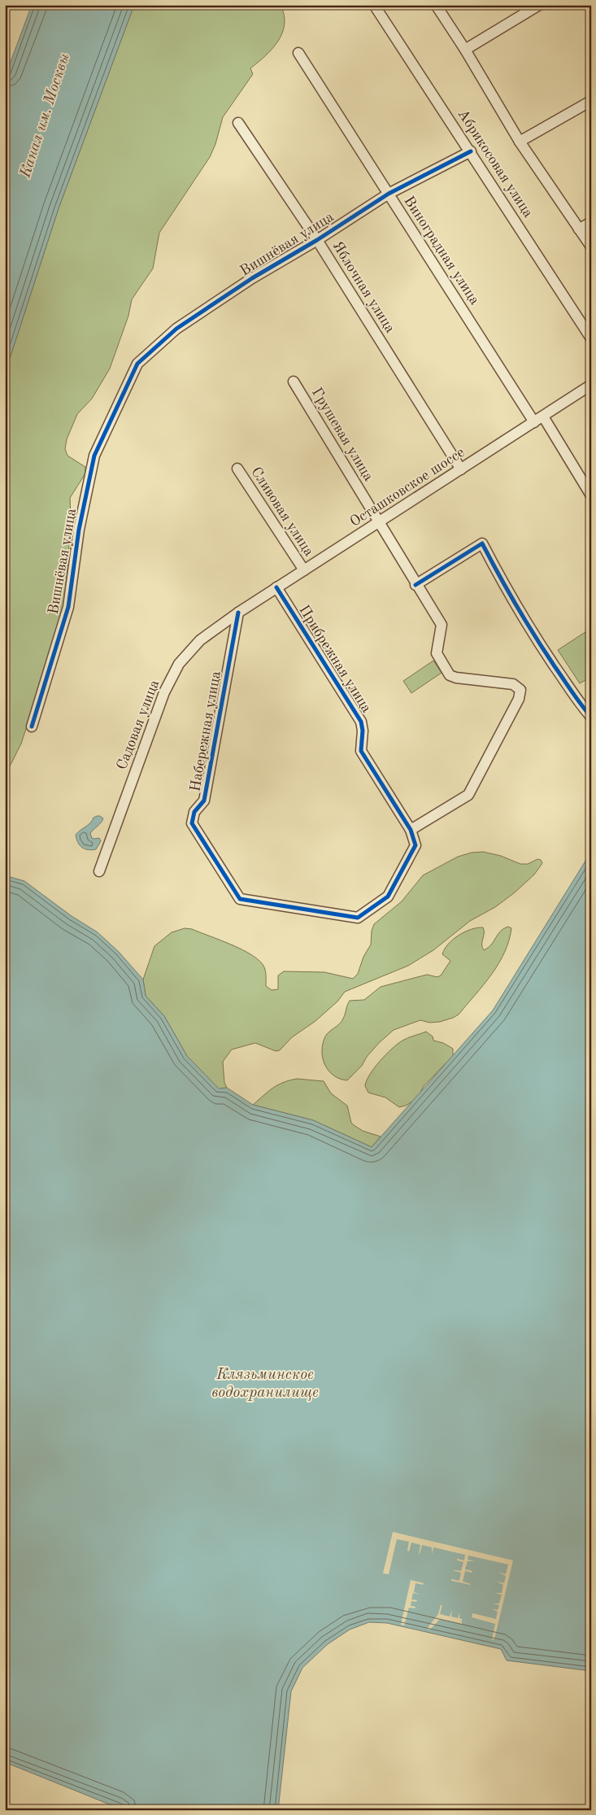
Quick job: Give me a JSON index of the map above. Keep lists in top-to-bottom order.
{
  "streets": {
    "street": [
      "Абрикосовая улица",
      "Вишнёвая улица",
      "Виноградная улица",
      "Яблочная улица",
      "Грушевая улица",
      "Осташковское шоссе",
      "Сливовая улица",
      "Прибрежная улица",
      "Садовая улица",
      "Набережная улица"
    ]
  },
  "crossings": [
    ["Абрикосовая улица", "Вишнёвая улица"],
    ["Вишнёвая улица", "Виноградная улица"],
    ["Вишнёвая улица", "Яблочная улица"],
    ["Виноградная улица", "Осташковское шоссе"],
    ["Яблочная улица", "Осташковское шоссе"],
    ["Грушевая улица", "Осташковское шоссе"],
    ["Грушевая улица", "Прибрежная улица"],
    ["Грушевая улица", "Набережная улица"],
    ["Осташковское шоссе", "Сливовая улица"],
    ["Осташковское шоссе", "Прибрежная улица"],
    ["Осташковское шоссе", "Садовая улица"],
    ["Осташковское шоссе", "Набережная улица"],
    ["Прибрежная улица", "Набережная улица"],
    ["Садовая улица", "Набережная улица"]
  ],
  "water": ["Канал им. Москвы", "Клязьминское водохранилище"]
}
